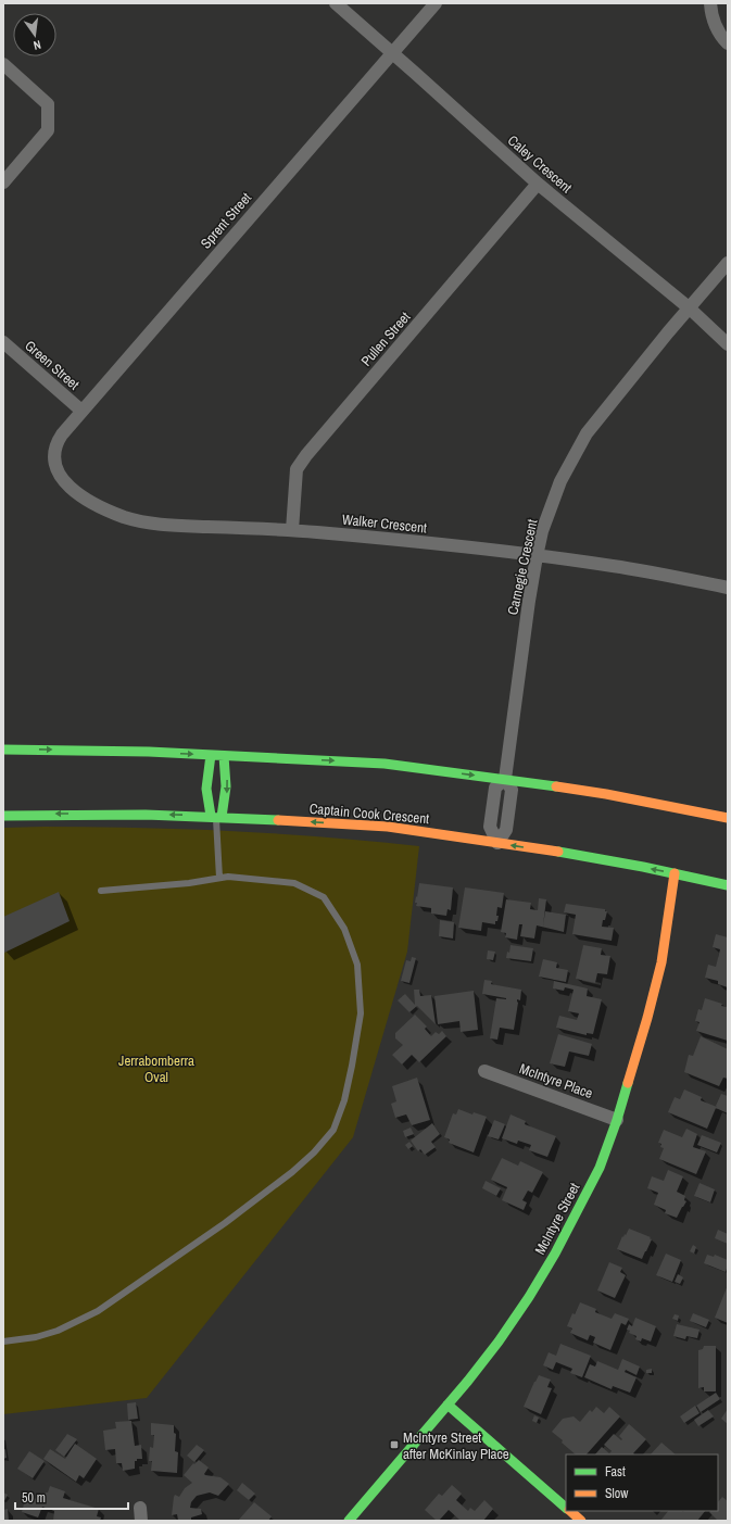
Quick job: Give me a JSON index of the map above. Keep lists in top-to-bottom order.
{
  "streets": {
    "main road": ["Captain Cook Crescent", "McIntyre Street"],
    "street": [
      "Caley Crescent",
      "Sprent Street",
      "Pullen Street",
      "Green Street",
      "Walker Crescent",
      "Carnegie Crescent",
      "McIntyre Place"
    ]
  },
  "crossings": [
    ["Caley Crescent", "Sprent Street"],
    ["Caley Crescent", "Pullen Street"],
    ["Caley Crescent", "Carnegie Crescent"],
    ["Sprent Street", "Green Street"],
    ["Sprent Street", "Walker Crescent"],
    ["Pullen Street", "Walker Crescent"],
    ["Walker Crescent", "Carnegie Crescent"],
    ["Carnegie Crescent", "Captain Cook Crescent"],
    ["Captain Cook Crescent", "McIntyre Street"],
    ["McIntyre Place", "McIntyre Street"]
  ],
  "parks": ["Jerrabomberra Oval"],
  "places": {
    "transit": ["McIntyre Street after McKinlay Place"]
  },
  "legend": ["Fast", "Slow"],
  "scale_bar": "50 m",
  "north": "bottom"
}
